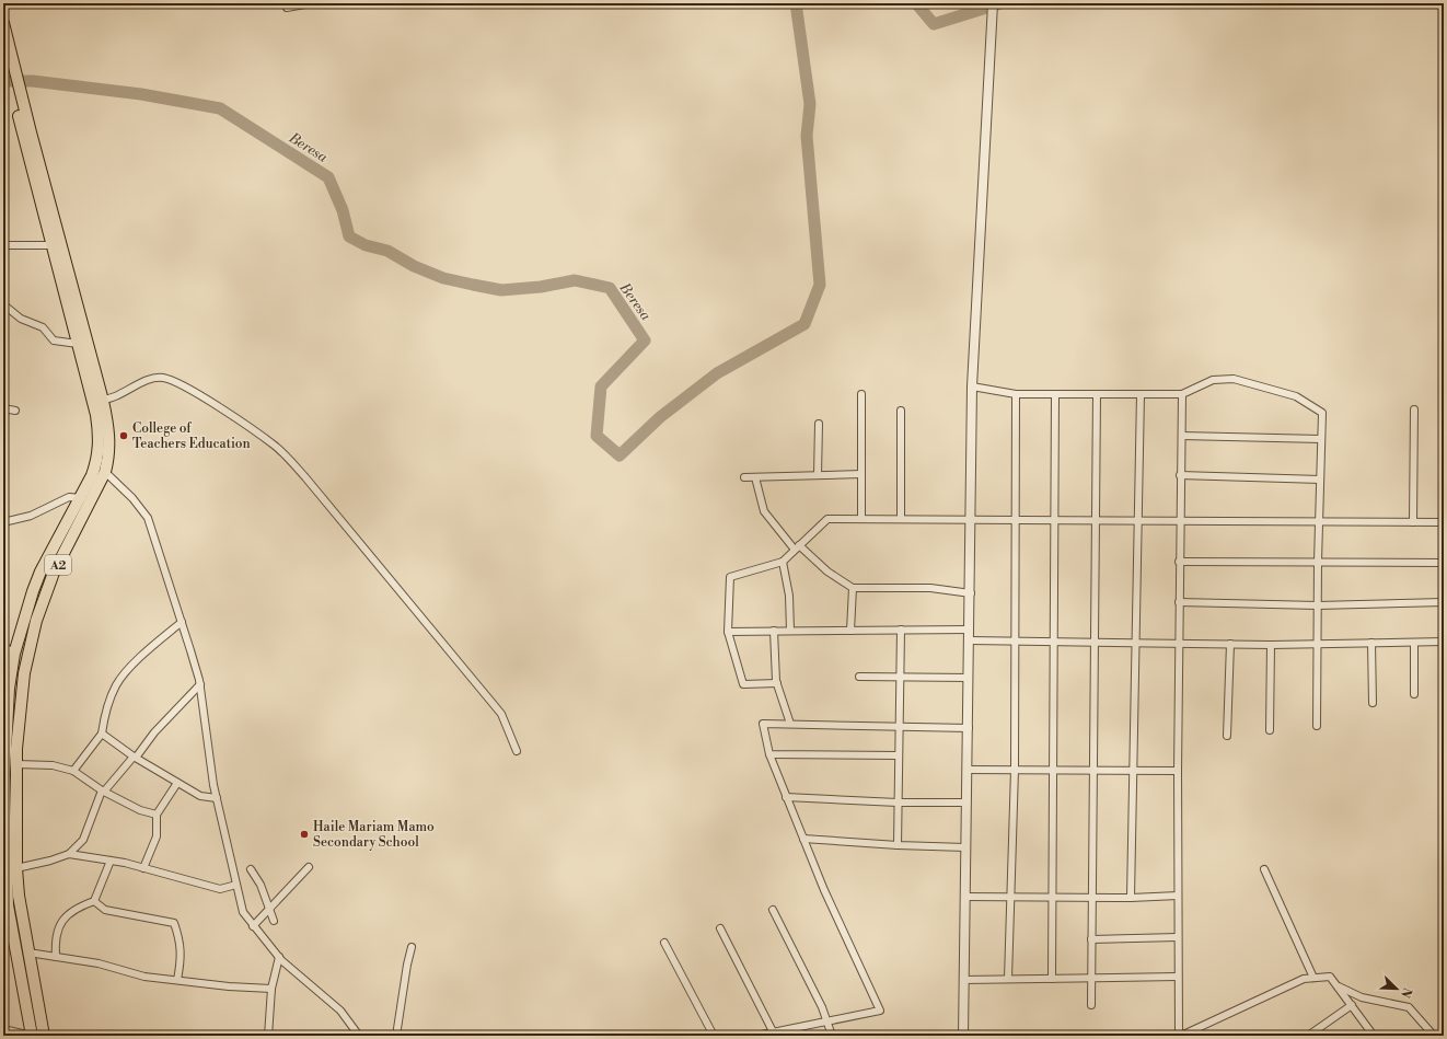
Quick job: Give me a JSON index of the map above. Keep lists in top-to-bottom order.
{
  "streets": {
    "highway": ["A2"]
  },
  "water": ["Beresa"],
  "places": ["College of Teachers Education", "Haile Mariam Mamo Secondary School"],
  "north": "bottom right"
}
